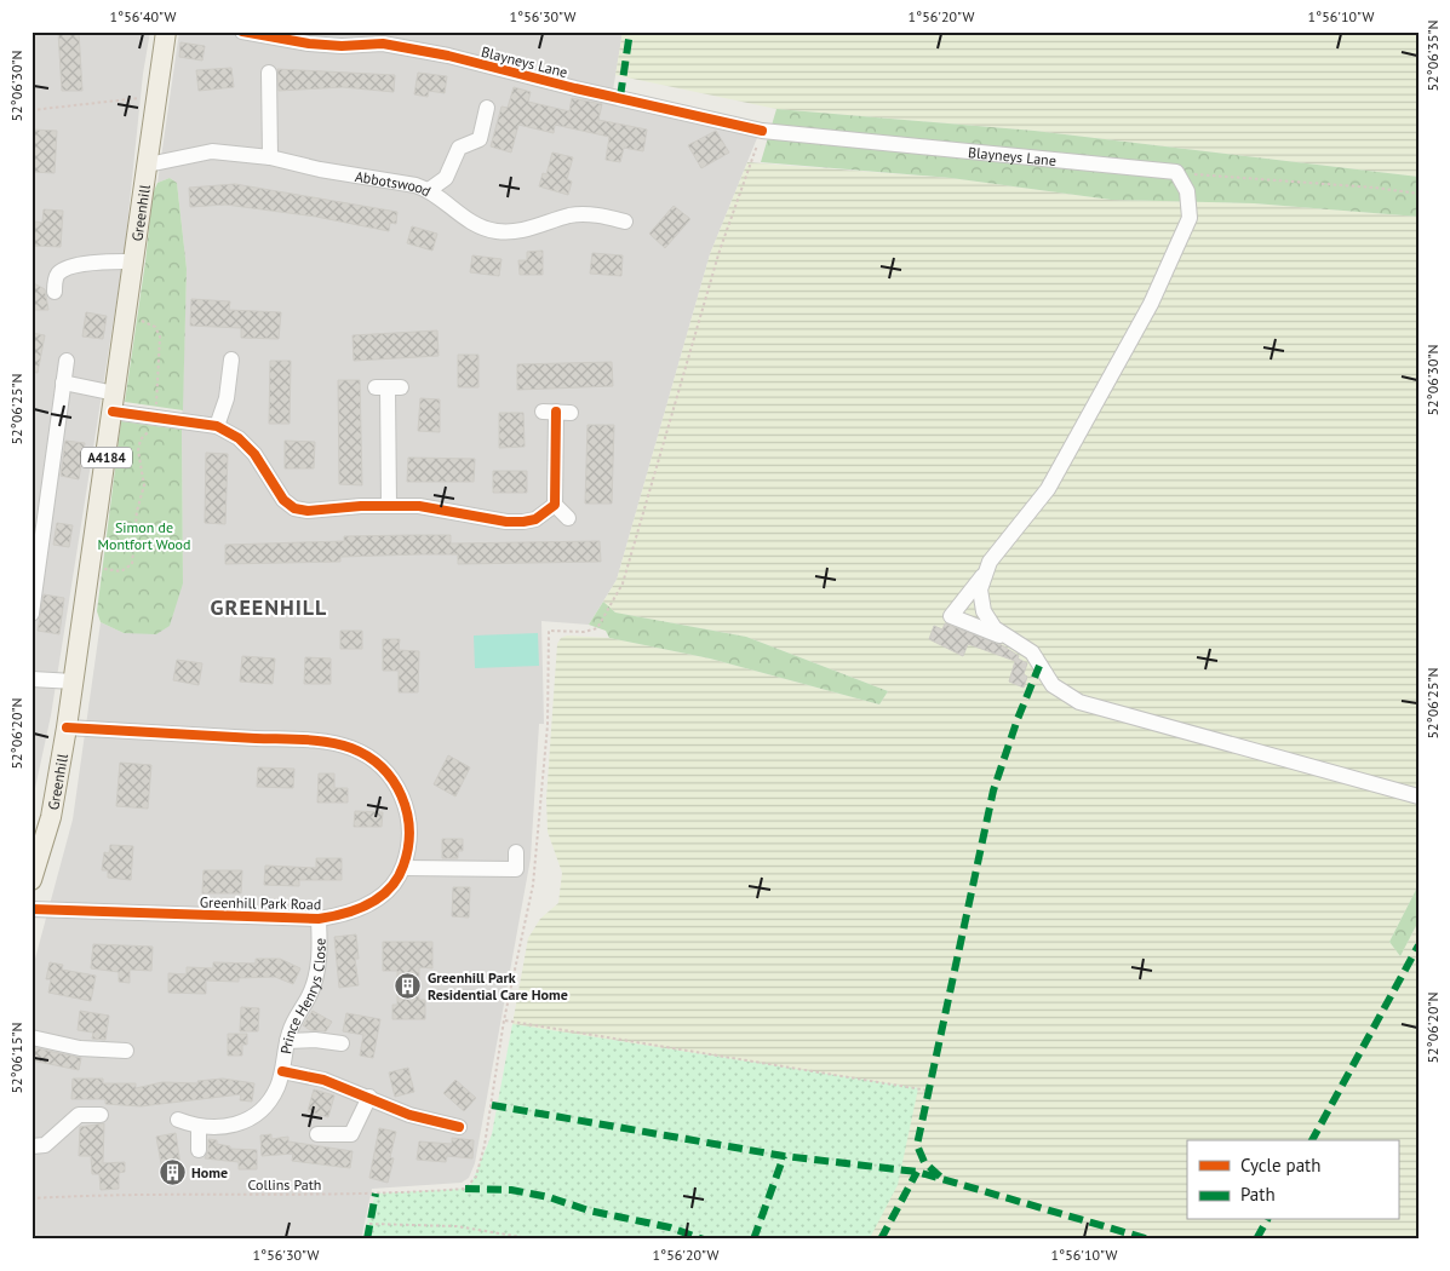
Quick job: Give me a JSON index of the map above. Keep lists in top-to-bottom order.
{
  "streets": {
    "main road": ["Greenhill", "A4184"],
    "street": [
      "Blayneys Lane",
      "Abbotswood",
      "Greenhill Park Road",
      "Prince Henrys Close"
    ],
    "path": ["Collins Path"]
  },
  "crossings": [
    ["Abbotswood", "Greenhill"],
    ["Greenhill Park Road", "Prince Henrys Close"]
  ],
  "districts": ["GREENHILL"],
  "parks": ["Simon de Montfort Wood"],
  "places": {
    "building": ["Greenhill Park Residential Care Home", "Home"]
  },
  "legend": ["Cycle path", "Path"],
  "coordinates": [
    "1°56'40\"W",
    "1°56'30\"W",
    "1°56'20\"W",
    "1°56'10\"W",
    "52°06'35\"N",
    "52°06'30\"N",
    "52°06'25\"N",
    "52°06'20\"N",
    "52°06'15\"N"
  ]
}
